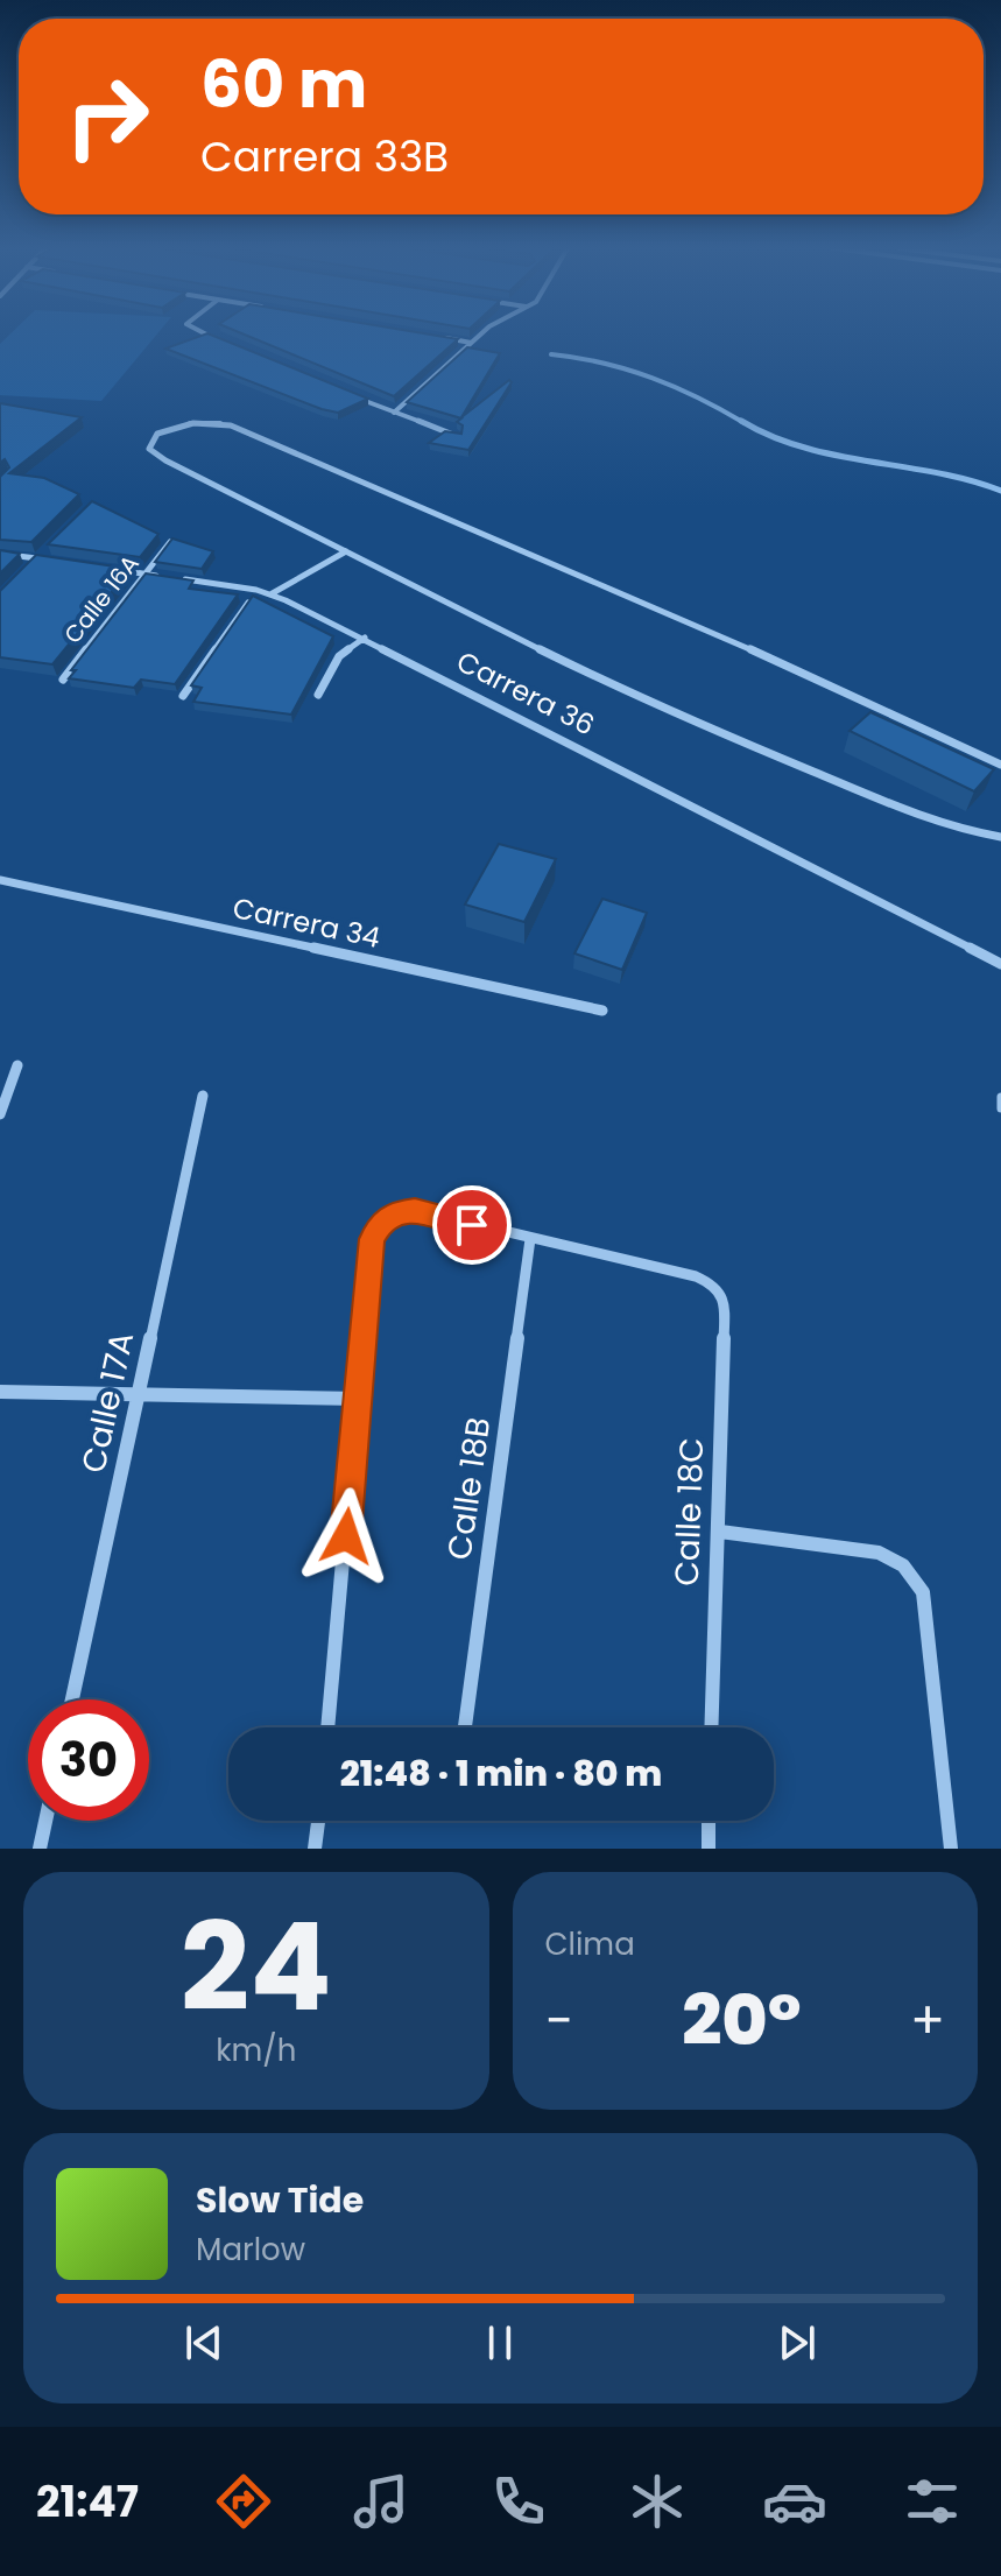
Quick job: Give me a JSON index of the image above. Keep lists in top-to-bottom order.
{
  "streets": {
    "street": [
      "Calle 16A",
      "Carrera 36",
      "Carrera 34",
      "Calle 17A",
      "Calle 18B",
      "Calle 18C"
    ]
  },
  "crossings": [
    ["Calle 18B", "Calle 18C"]
  ],
  "page": {
    "turn": ["60 m", "Carrera 33B"],
    "limit": "30",
    "trip": "21:48 · 1 min · 80 m",
    "tile": [
      ["24", "km/h"],
      "Clima"
    ],
    "heat": ["−", "20°", "+"],
    "song": ["Slow Tide", "Marlow"],
    "tabs": "21:47"
  }
}
